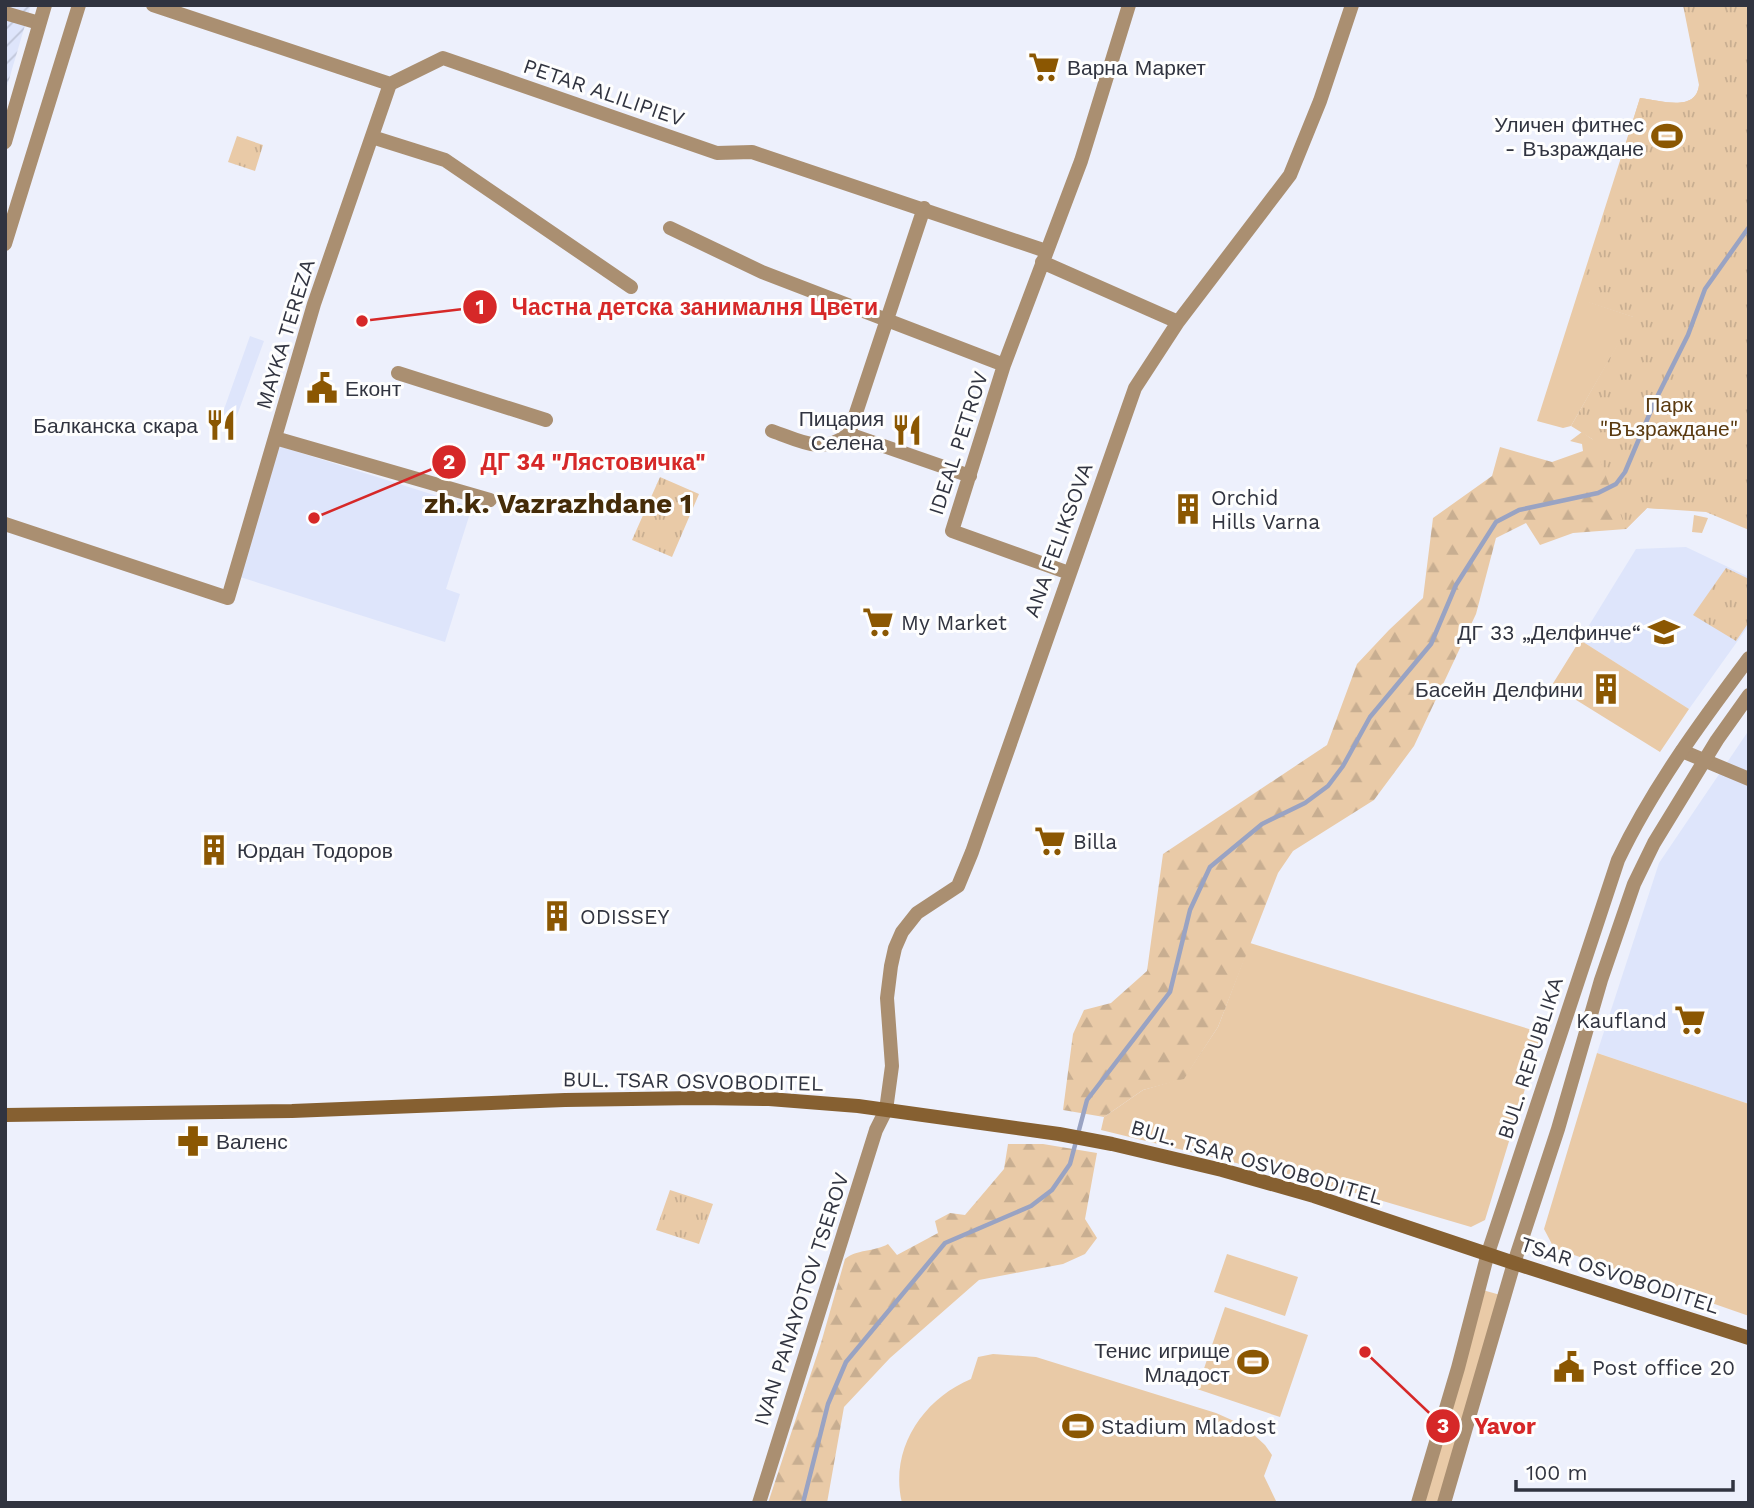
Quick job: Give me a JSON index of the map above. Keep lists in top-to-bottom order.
{
  "streets": {
    "main road": ["BUL. TSAR OSVOBODITEL", "TSAR OSVOBODITEL"],
    "street": [
      "PETAR ALILIPIEV",
      "MAYKA TEREZA",
      "IDEAL PETROV",
      "ANA FELIKSOVA",
      "BUL. REPUBLIKA",
      "IVAN PANAYOTOV TSEROV"
    ]
  },
  "crossings": [
    ["PETAR ALILIPIEV", "MAYKA TEREZA"],
    ["PETAR ALILIPIEV", "IDEAL PETROV"],
    ["PETAR ALILIPIEV", "ANA FELIKSOVA"],
    ["IDEAL PETROV", "ANA FELIKSOVA"],
    ["ANA FELIKSOVA", "BUL. TSAR OSVOBODITEL"],
    ["ANA FELIKSOVA", "IVAN PANAYOTOV TSEROV"],
    ["BUL. REPUBLIKA", "BUL. TSAR OSVOBODITEL"],
    ["BUL. REPUBLIKA", "TSAR OSVOBODITEL"],
    ["BUL. TSAR OSVOBODITEL", "TSAR OSVOBODITEL"],
    ["BUL. TSAR OSVOBODITEL", "IVAN PANAYOTOV TSEROV"]
  ],
  "districts": ["zh.k. Vazrazhdane 1"],
  "parks": ["Парк \"Възраждане\""],
  "places": {
    "supermarket": [
      "Варна Маркет",
      "My Market",
      "Billa",
      "Kaufland"
    ],
    "sports": ["Уличен фитнес - Възраждане", "Тенис игрище Младост", "Stadium Mladost"],
    "other": ["Частна детска занималня Цвети", "ДГ 34 \"Лястовичка\"", "Yavor"],
    "public building": ["Еконт", "Post office 20"],
    "restaurant": ["Балканска скара", "Пицария Селена"],
    "building": [
      "Orchid Hills Varna",
      "Басейн Делфини",
      "Юрдан Тодоров",
      "ODISSEY"
    ],
    "school or university": ["ДГ 33 „Делфинче“"],
    "pharmacy": ["Валенс"]
  },
  "scale_bar": "100 m"
}
